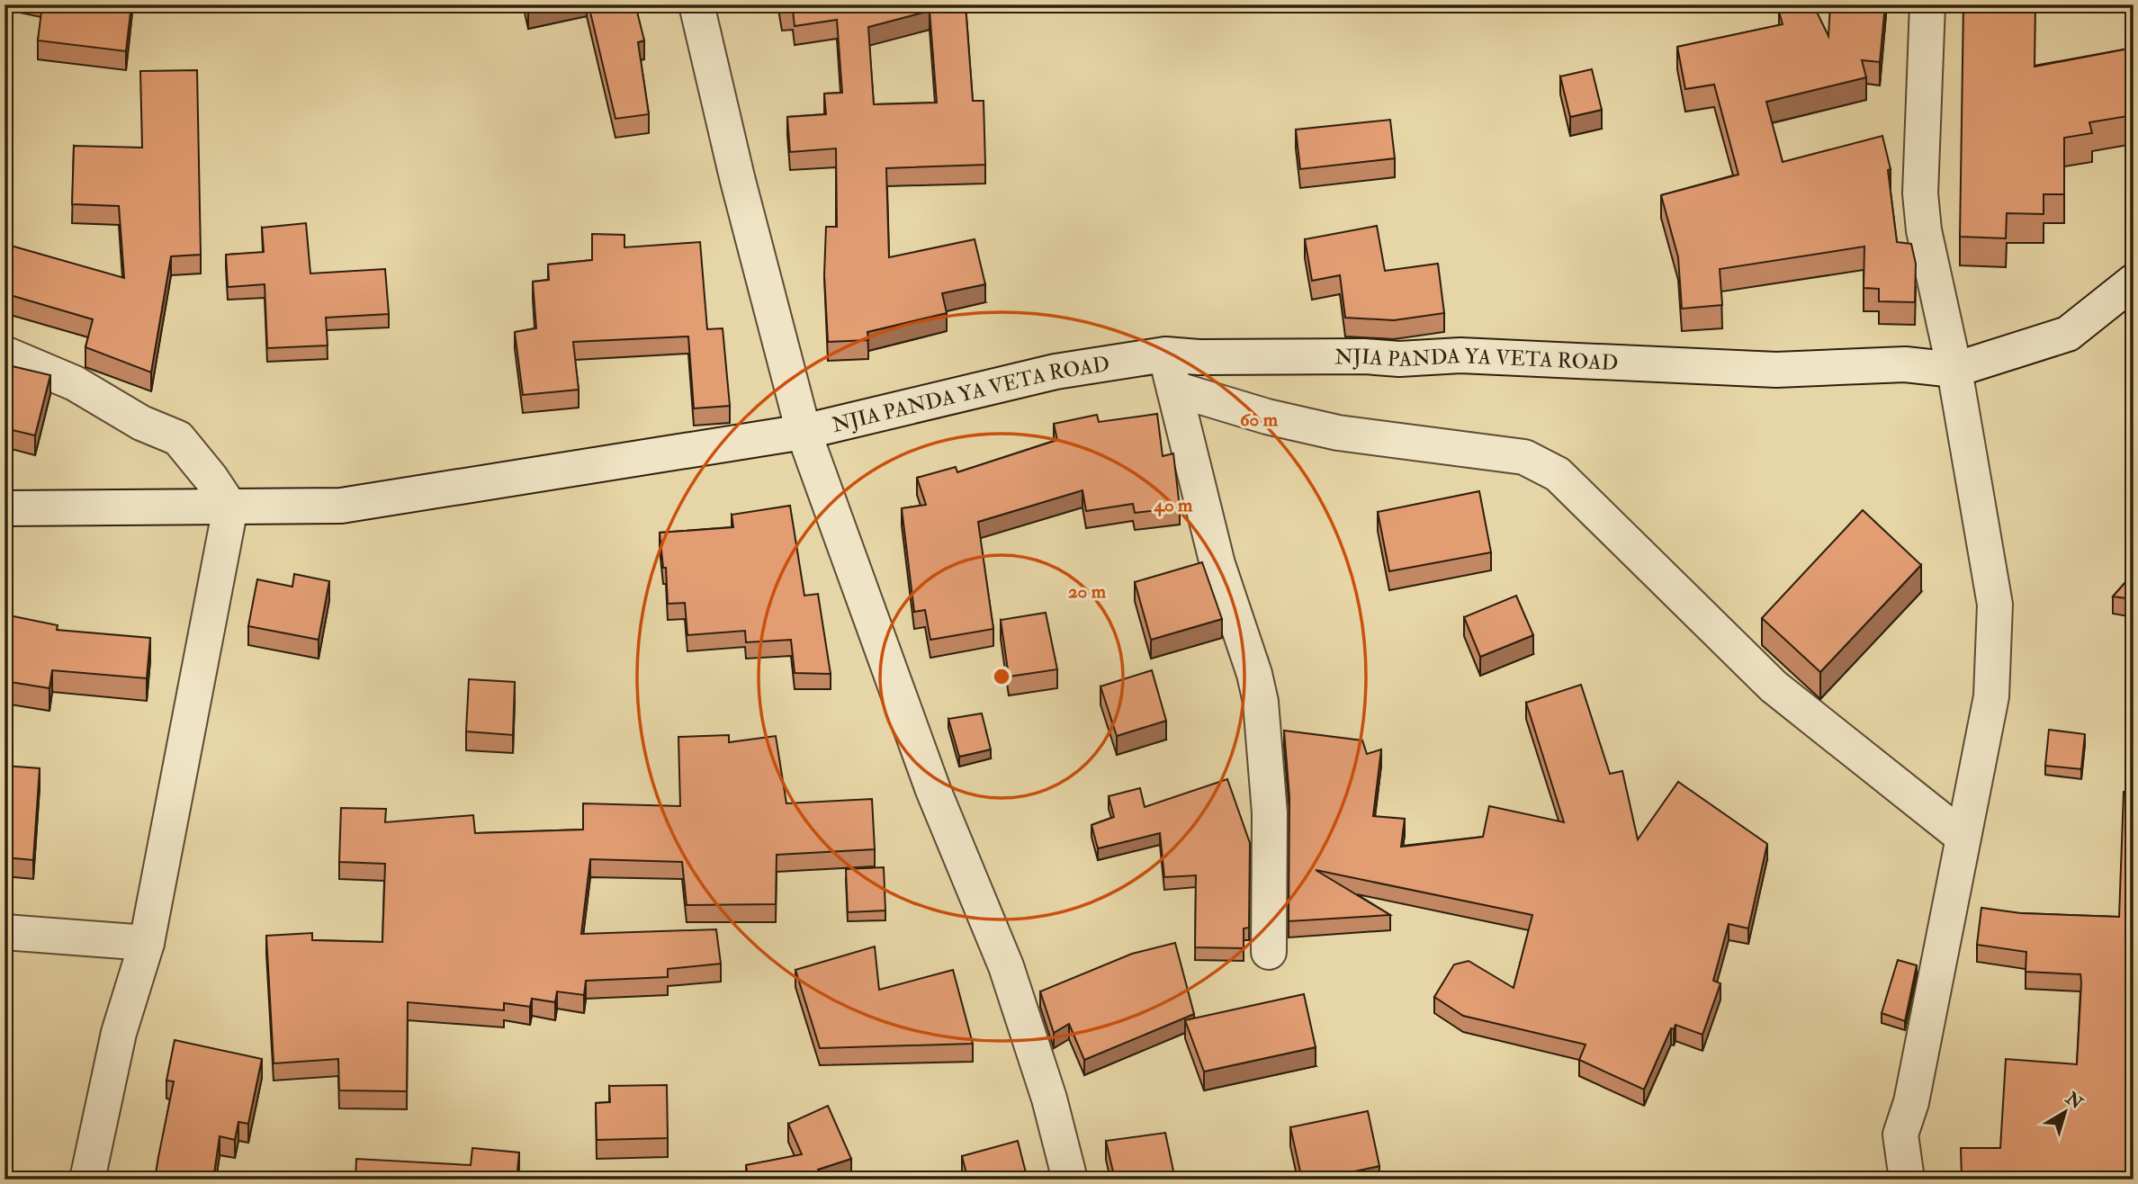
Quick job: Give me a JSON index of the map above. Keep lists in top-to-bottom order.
{
  "streets": {
    "street": ["NJIA PANDA YA VETA ROAD"]
  },
  "north": "top right",
  "rings": ["60 m", "40 m", "20 m"]
}
